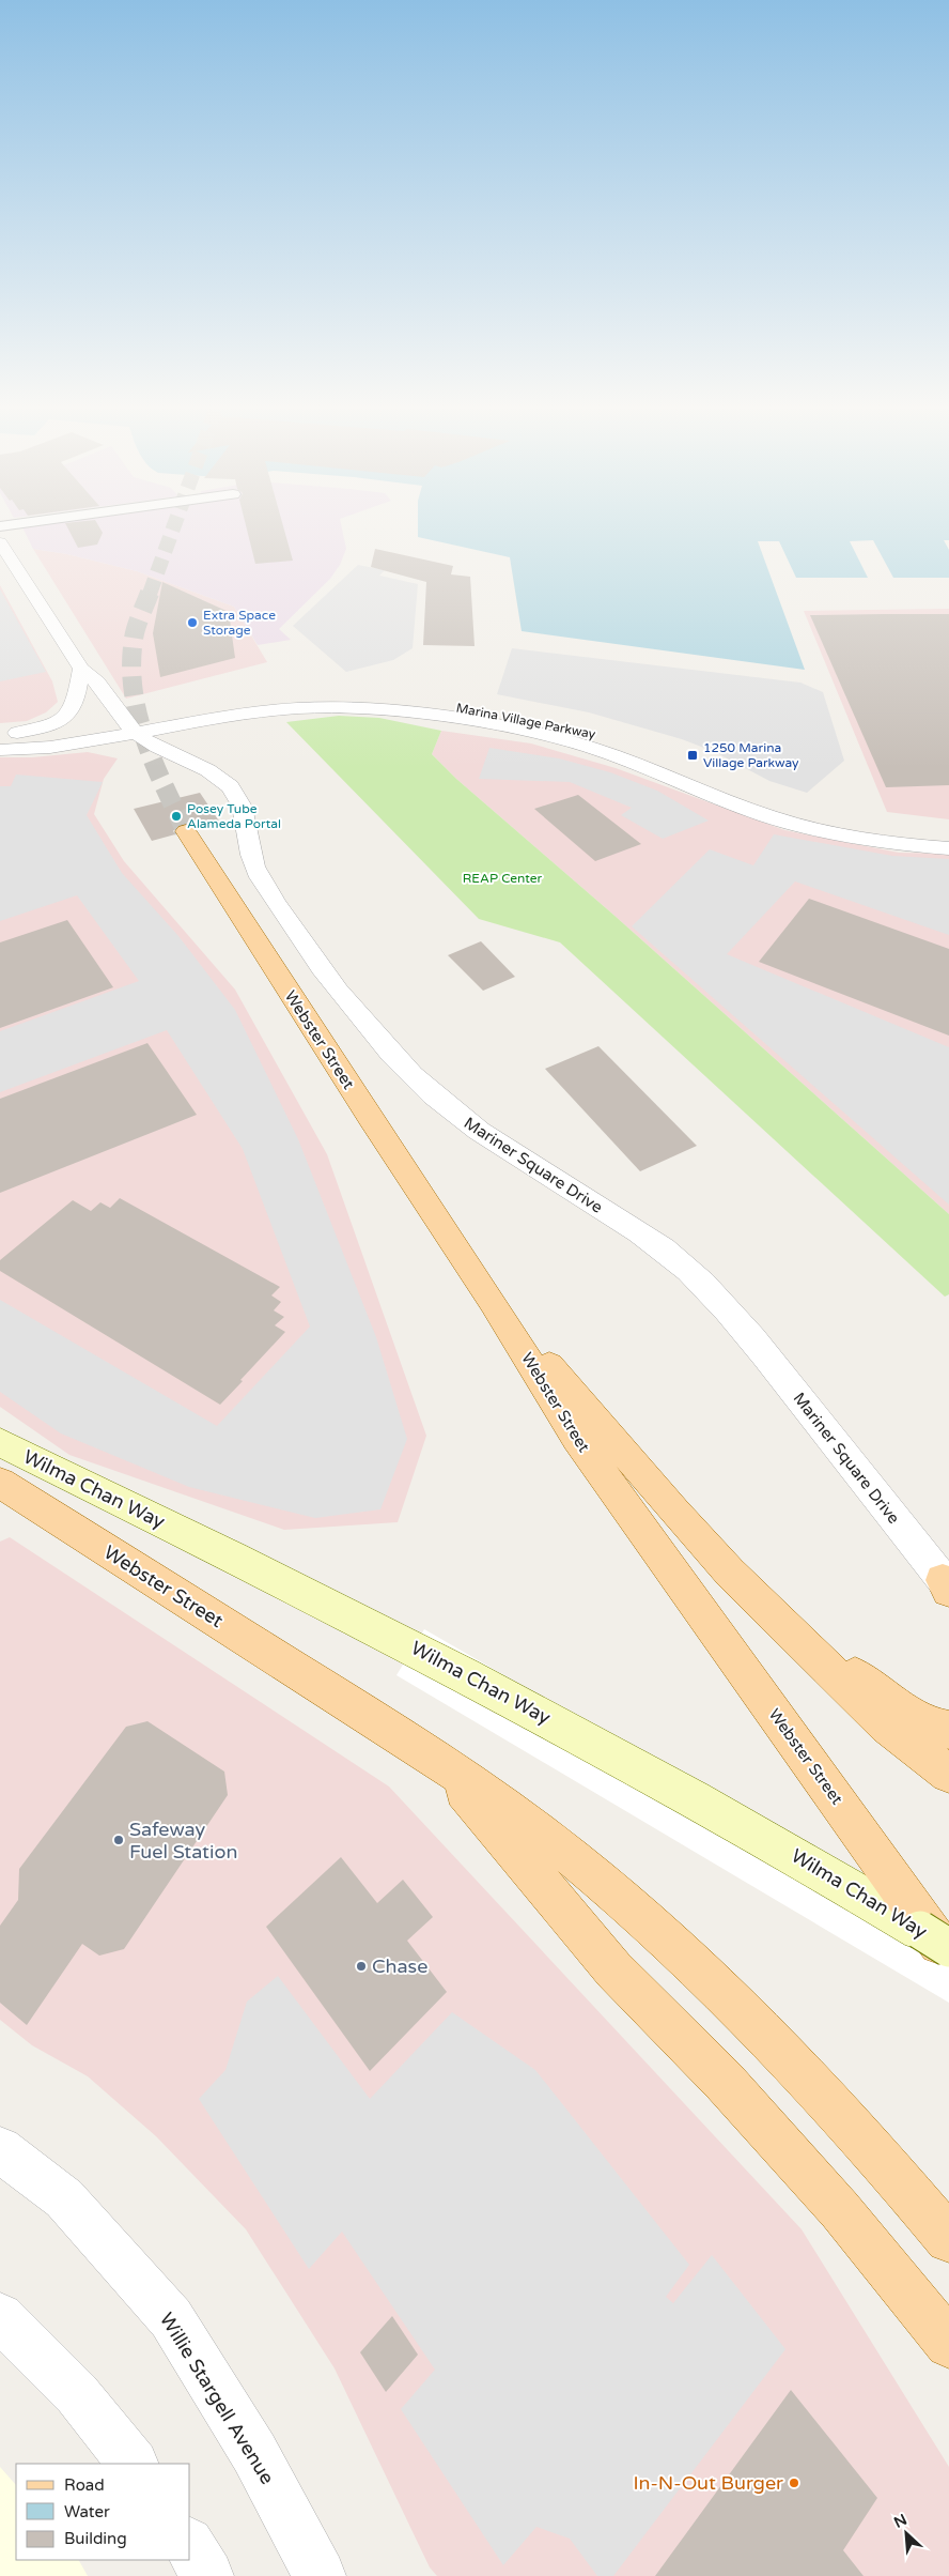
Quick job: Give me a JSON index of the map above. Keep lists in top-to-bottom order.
{
  "streets": {
    "main road": ["Webster Street", "Wilma Chan Way"],
    "street": ["Marina Village Parkway", "Mariner Square Drive", "Willie Stargell Avenue"]
  },
  "crossings": [
    ["Marina Village Parkway", "Mariner Square Drive"]
  ],
  "parks": ["REAP Center"],
  "places": {
    "other": [
      "Extra Space Storage",
      "Posey Tube Alameda Portal",
      "Safeway Fuel Station",
      "Chase",
      "In-N-Out Burger"
    ],
    "transit": ["1250 Marina Village Parkway"]
  },
  "legend": ["Road", "Water", "Building"],
  "north": "top left"
}
